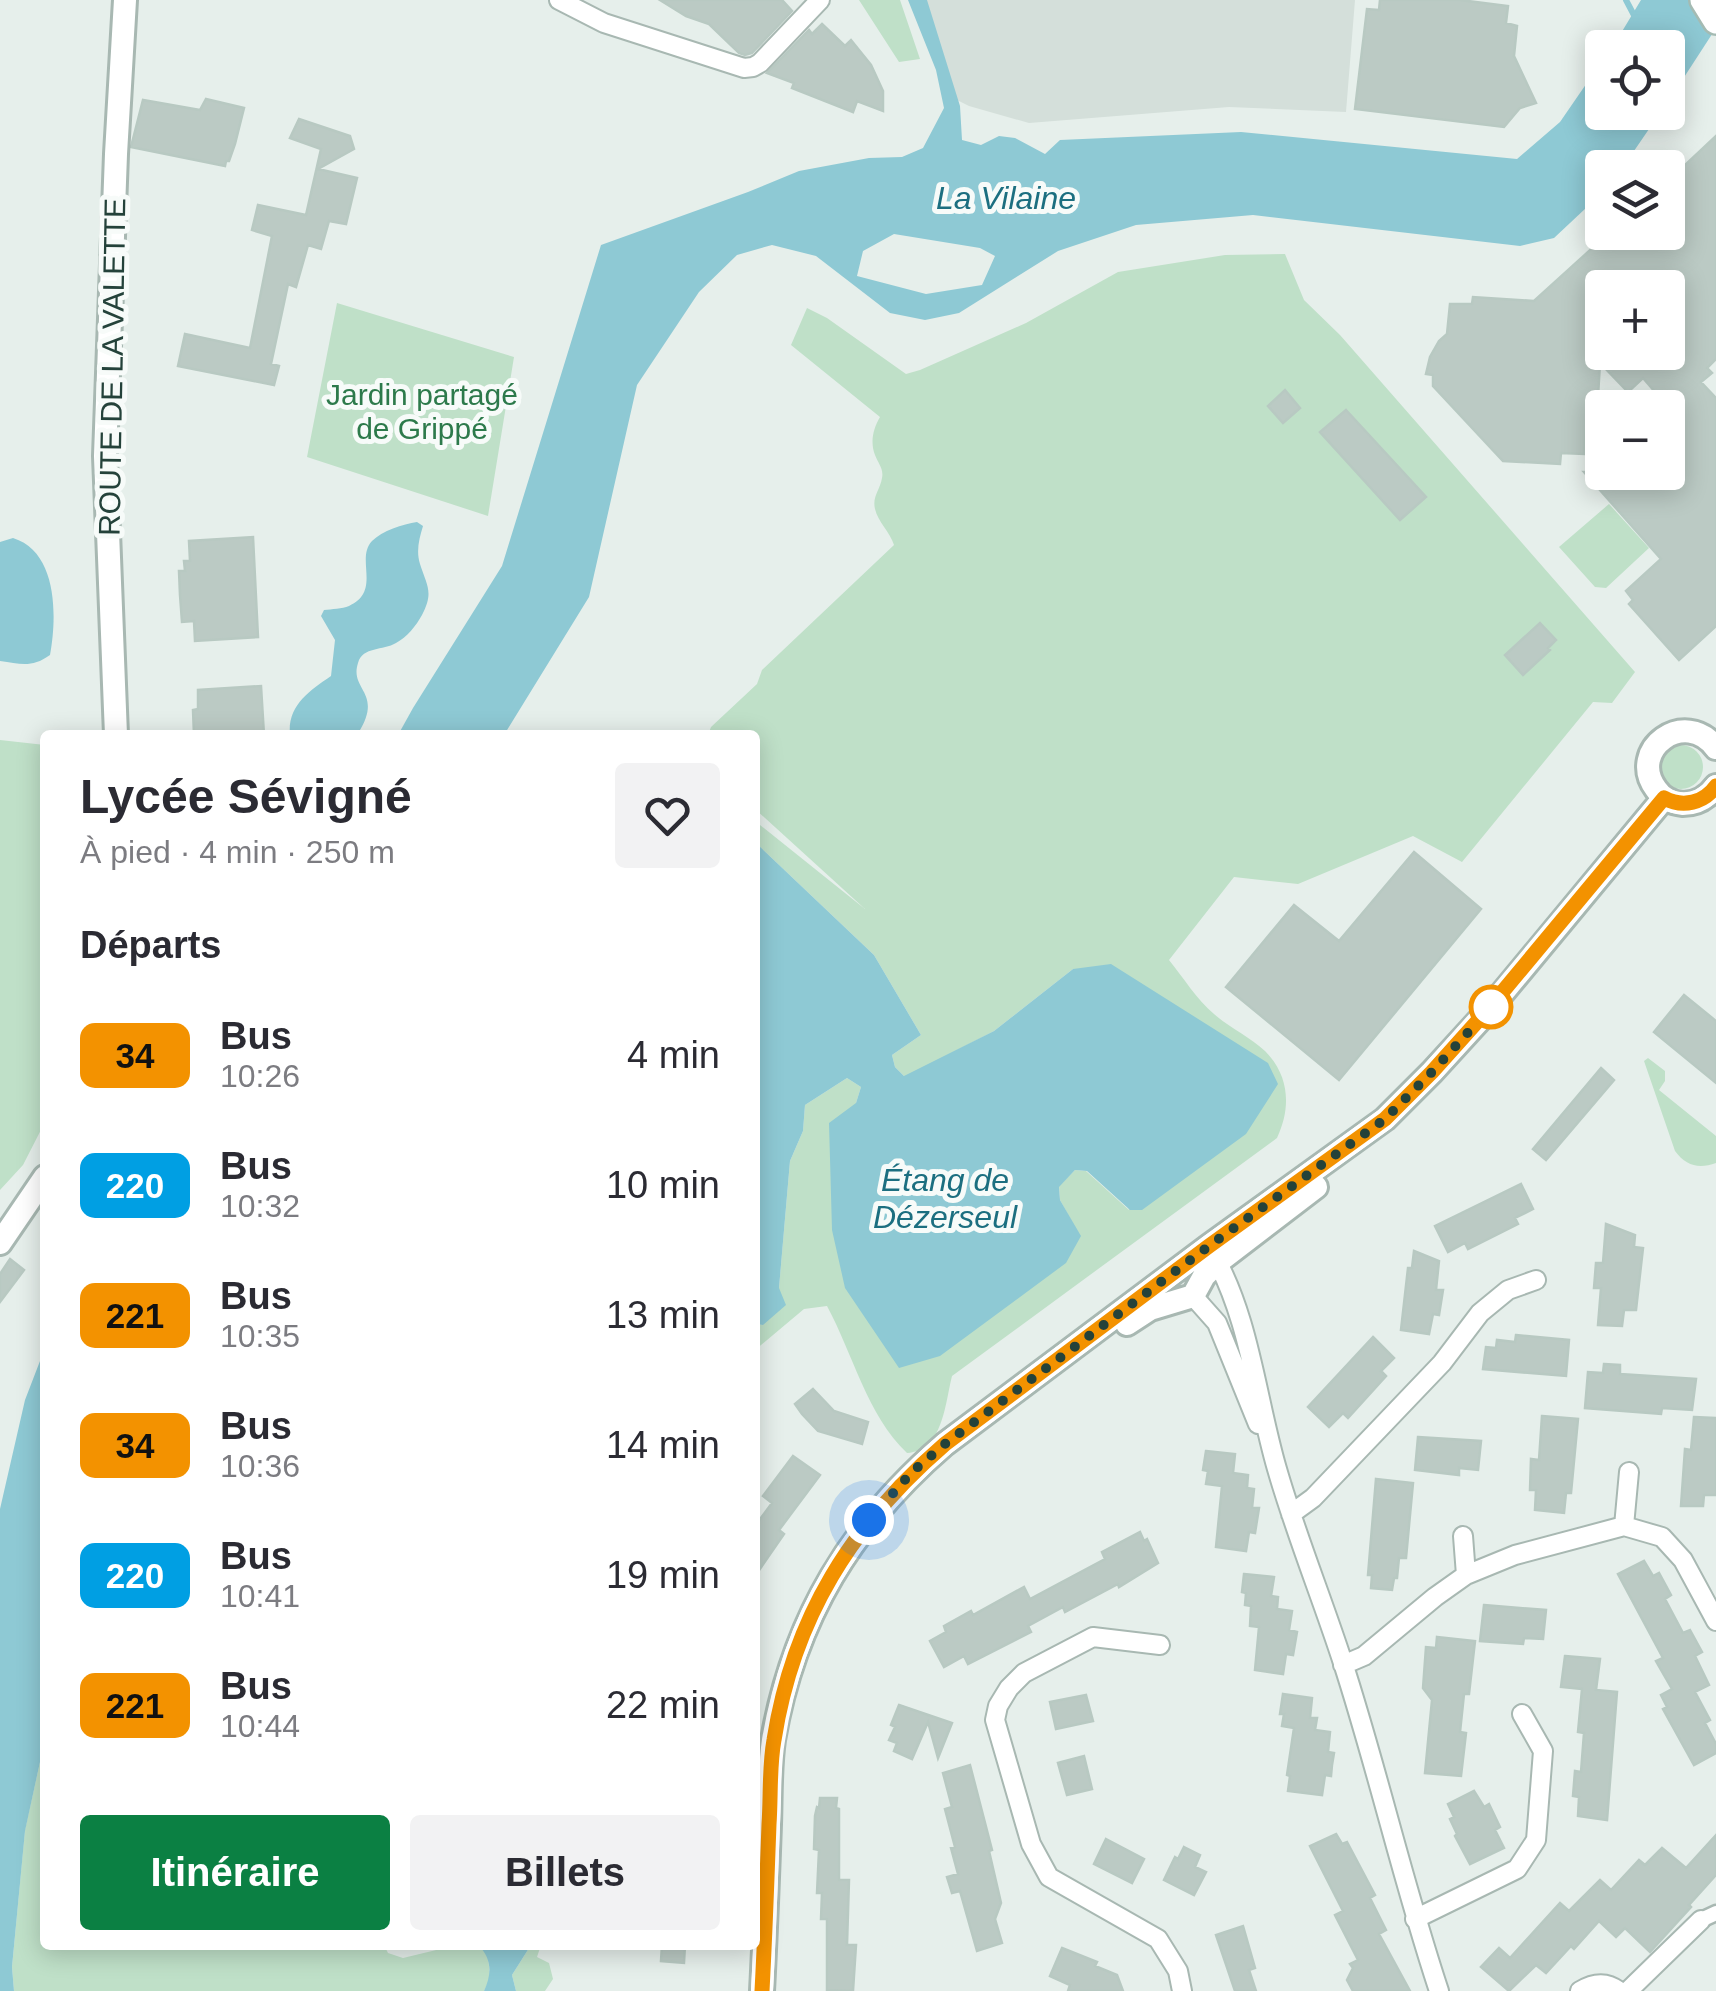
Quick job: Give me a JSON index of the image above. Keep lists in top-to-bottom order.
{
  "streets": {
    "street": ["ROUTE DE LA VALETTE"]
  },
  "water": ["La Vilaine", "Étang de Dézerseul"],
  "parks": ["Jardin partagé de Grippé"],
  "lines": ["bus line 34"],
  "page": {
    "map_buttons": ["+", "−"],
    "heading": [
      ["Lycée Sévigné", "À pied · 4 min · 250 m"],
      "Départs"
    ],
    "list": [
      {
        "mark": "34",
        "name": "Bus",
        "note": "10:26",
        "value": "4 min"
      },
      {
        "mark": "220",
        "name": "Bus",
        "note": "10:32",
        "value": "10 min"
      },
      {
        "mark": "221",
        "name": "Bus",
        "note": "10:35",
        "value": "13 min"
      },
      {
        "mark": "34",
        "name": "Bus",
        "note": "10:36",
        "value": "14 min"
      },
      {
        "mark": "220",
        "name": "Bus",
        "note": "10:41",
        "value": "19 min"
      },
      {
        "mark": "221",
        "name": "Bus",
        "note": "10:44",
        "value": "22 min"
      }
    ],
    "buttons": ["Itinéraire", "Billets"]
  }
}
